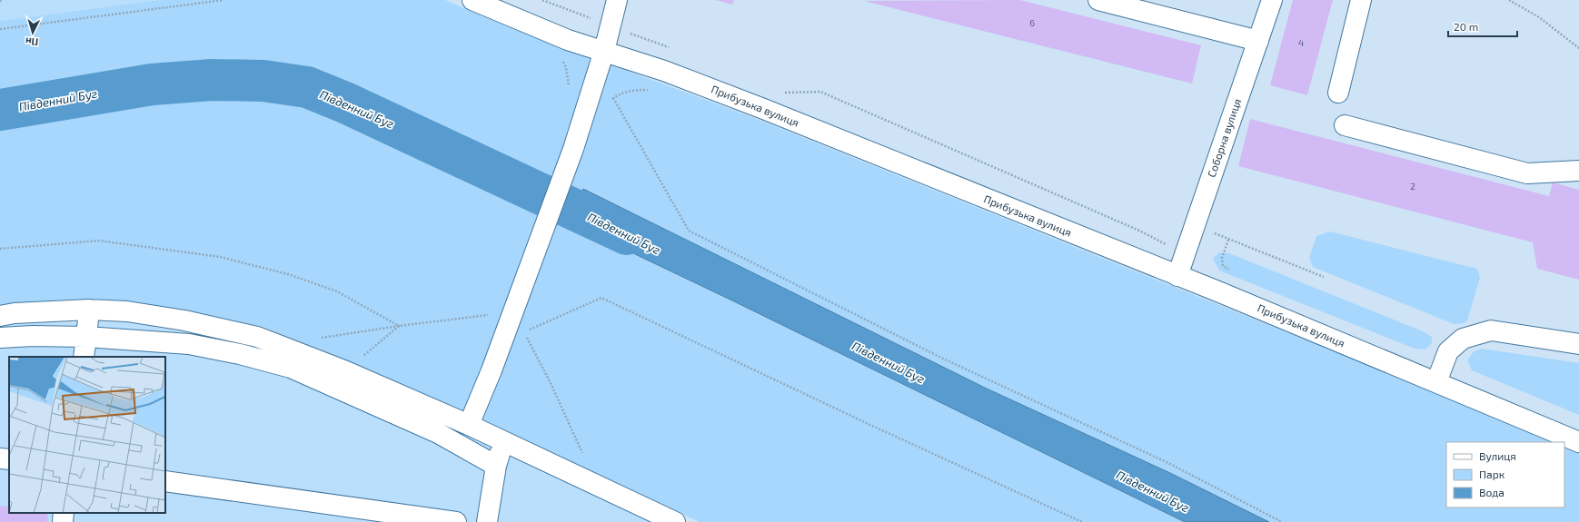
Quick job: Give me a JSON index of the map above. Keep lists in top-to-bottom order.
{
  "streets": {
    "street": ["Прибузька вулиця", "Соборна вулиця"]
  },
  "crossings": [
    ["Прибузька вулиця", "Соборна вулиця"]
  ],
  "water": ["Південний Буг"],
  "house_numbers": ["6", "4", "2"],
  "legend": ["Вулиця", "Парк", "Вода"],
  "scale_bar": "20 m",
  "north": "bottom"
}
